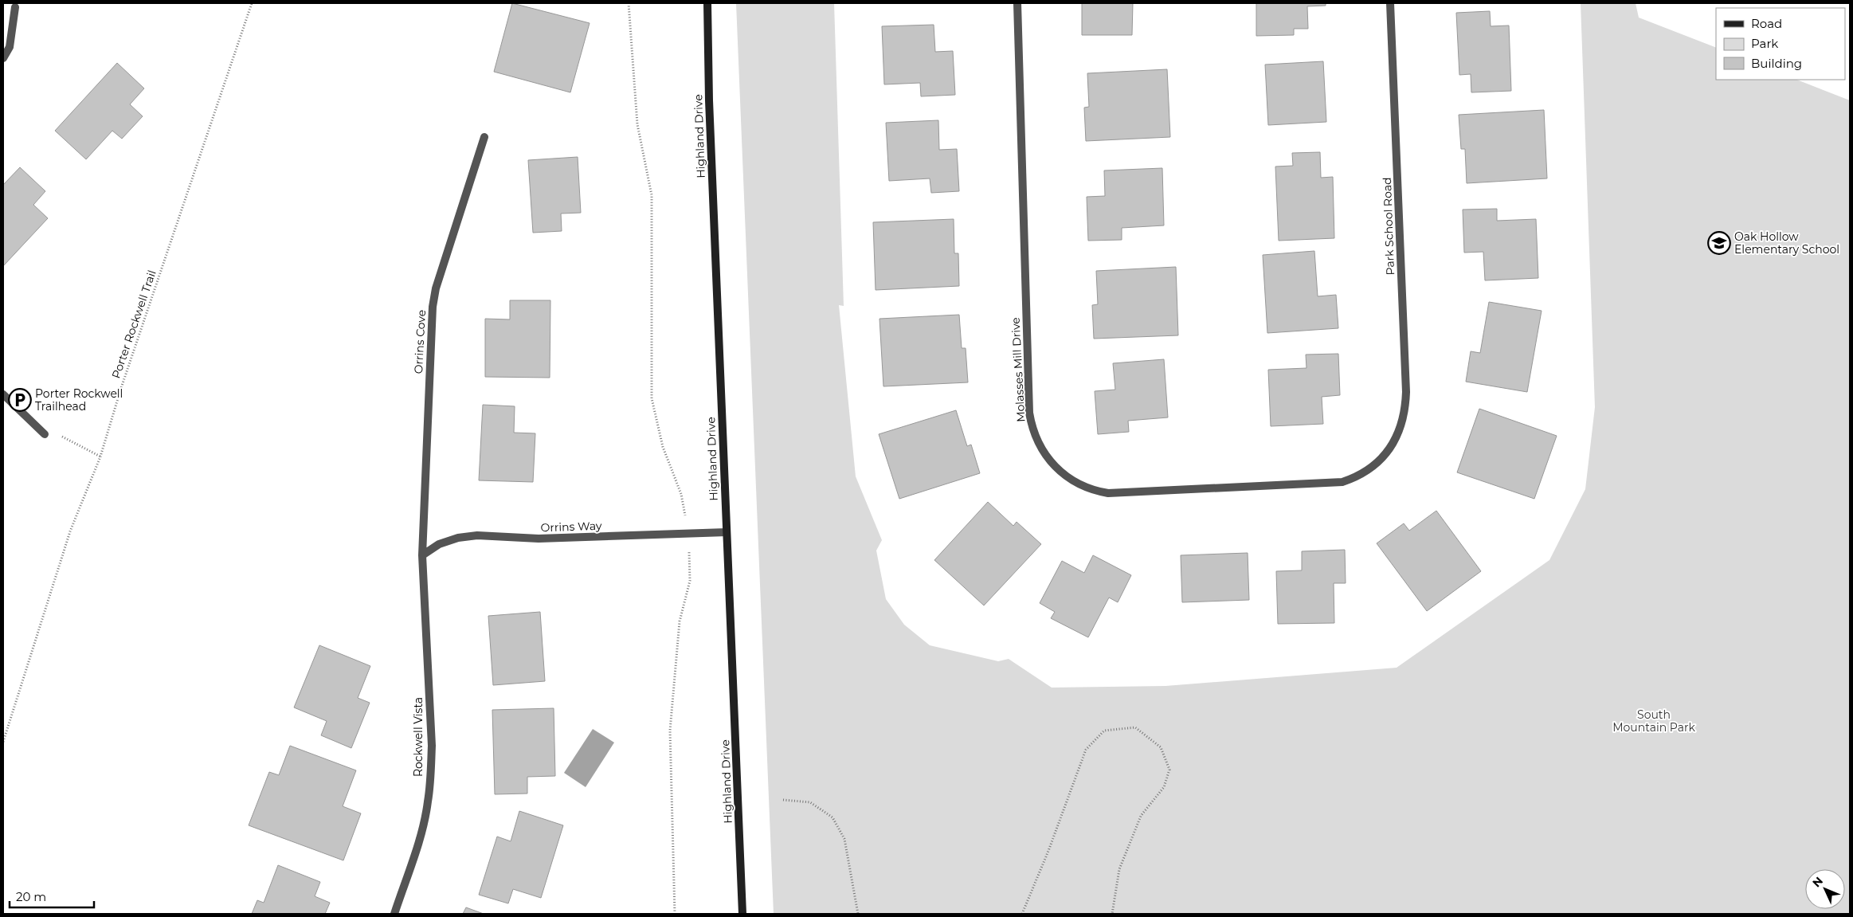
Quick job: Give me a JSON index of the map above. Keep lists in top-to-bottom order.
{
  "streets": {
    "main road": ["Highland Drive"],
    "street": [
      "Park School Road",
      "Orrins Cove",
      "Molasses Mill Drive",
      "Orrins Way",
      "Rockwell Vista"
    ],
    "path": ["Porter Rockwell Trail"]
  },
  "crossings": [
    ["Highland Drive", "Orrins Way"],
    ["Park School Road", "Molasses Mill Drive"],
    ["Orrins Cove", "Orrins Way"],
    ["Orrins Cove", "Rockwell Vista"],
    ["Orrins Way", "Rockwell Vista"]
  ],
  "parks": ["South Mountain Park"],
  "places": {
    "school or university": ["Oak Hollow Elementary School"],
    "parking": ["Porter Rockwell Trailhead"]
  },
  "legend": ["Road", "Park", "Building"],
  "scale_bar": "20 m",
  "north": "top left"
}
